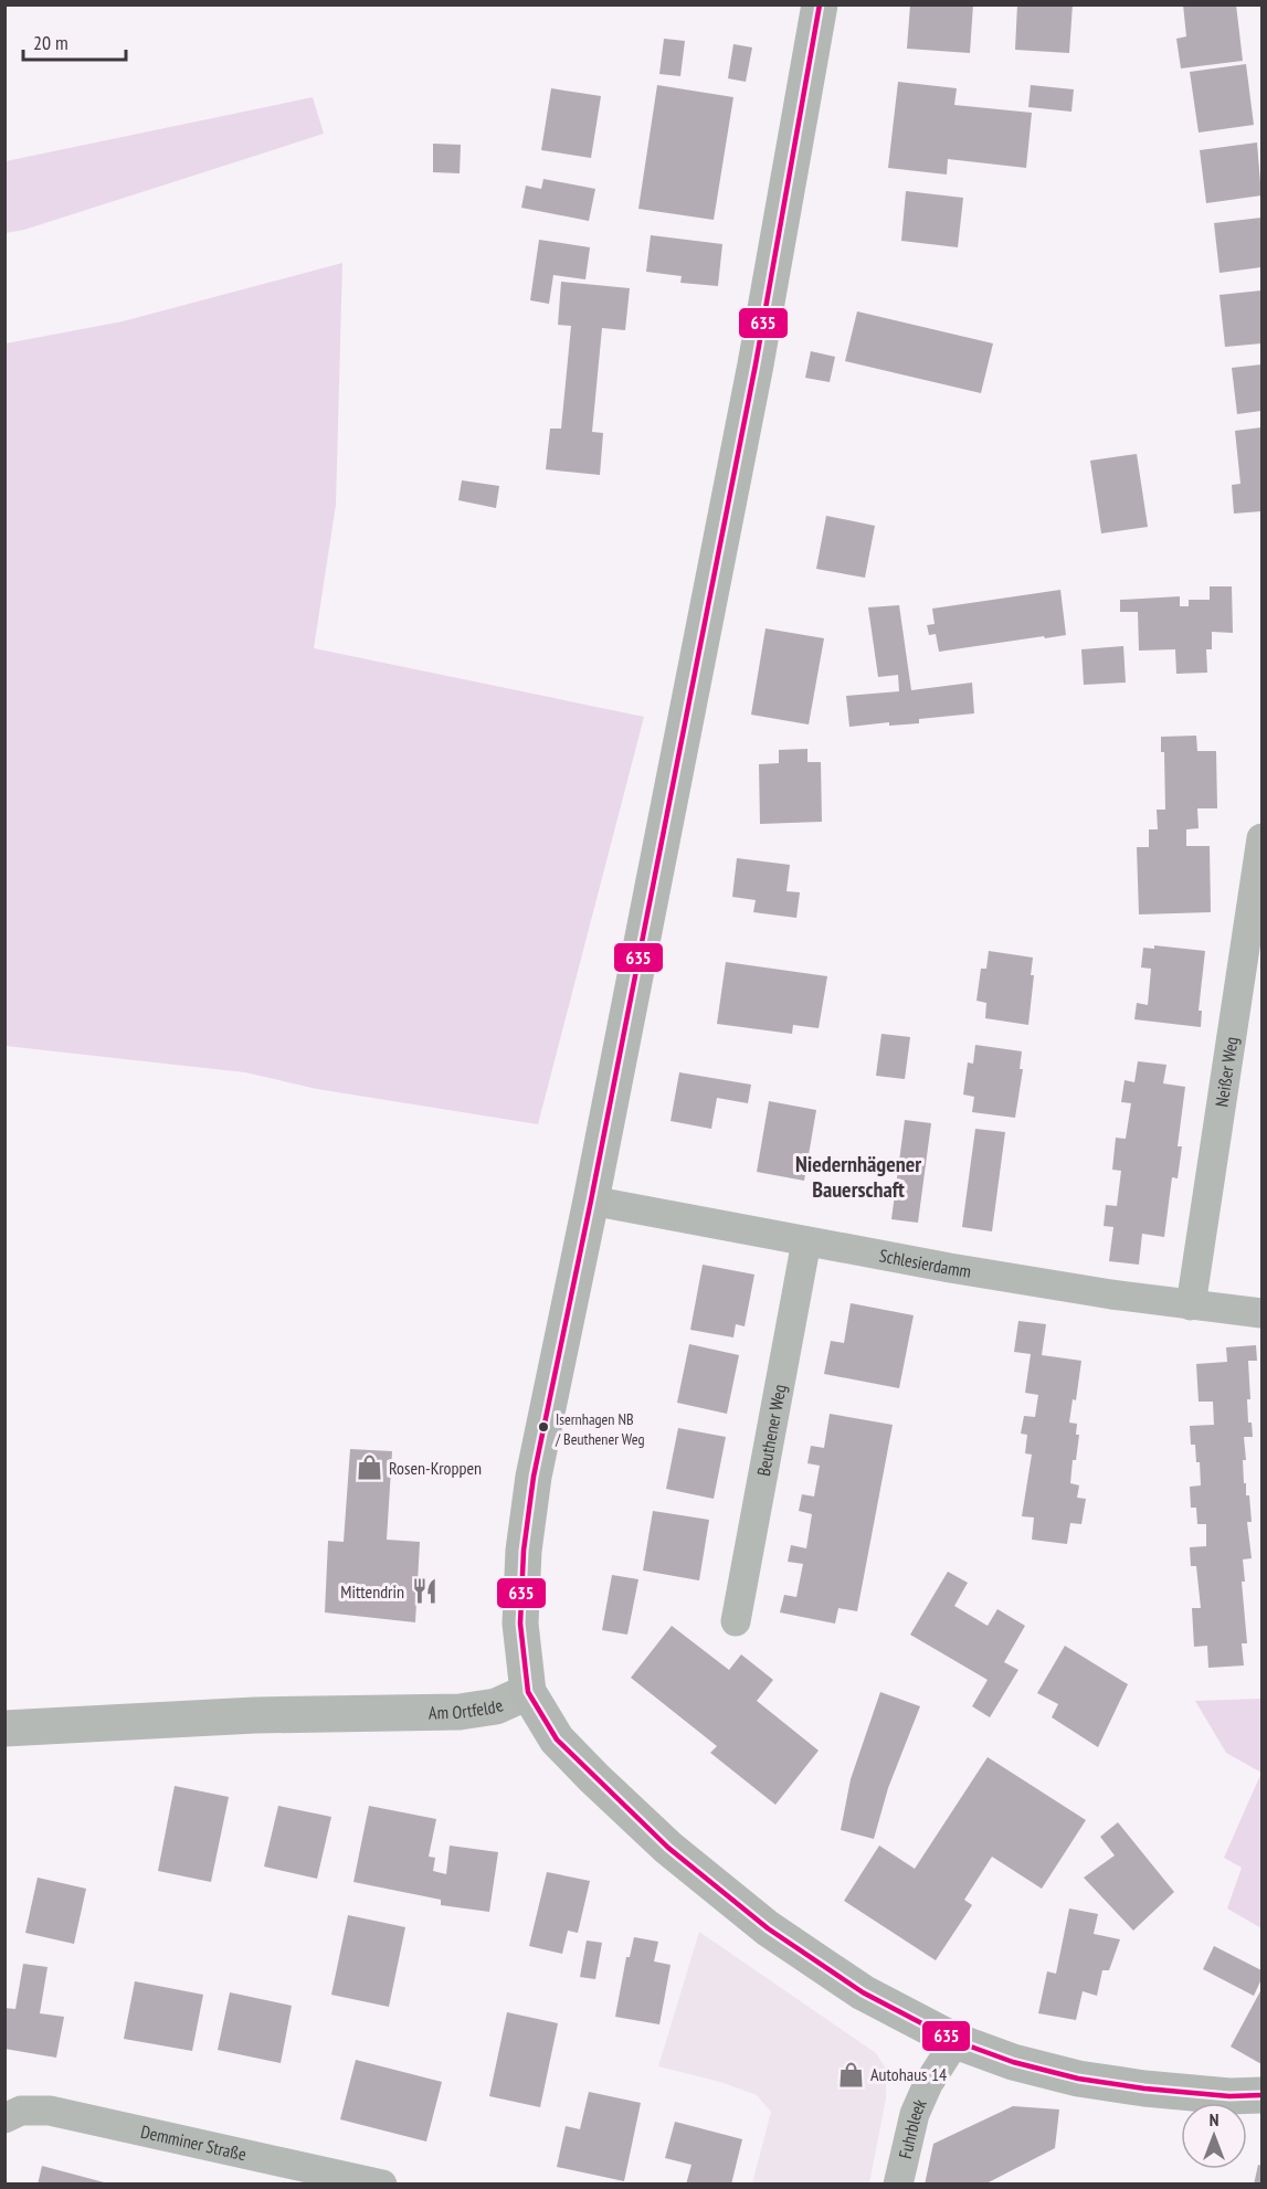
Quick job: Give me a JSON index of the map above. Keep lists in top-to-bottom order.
{
  "streets": {
    "street": [
      "Neißer Weg",
      "Schlesierdamm",
      "Beuthener Weg",
      "Am Ortfelde",
      "Fuhrbleek",
      "Demminer Straße"
    ]
  },
  "crossings": [
    ["Neißer Weg", "Schlesierdamm"],
    ["Schlesierdamm", "Beuthener Weg"]
  ],
  "districts": ["Niedernhägener Bauerschaft"],
  "places": {
    "other": ["Isernhagen NB / Beuthener Weg"],
    "shop": ["Rosen-Kroppen", "Autohaus 14"],
    "restaurant": ["Mittendrin"]
  },
  "lines": ["transit line 635"],
  "scale_bar": "20 m",
  "north": "top"
}
